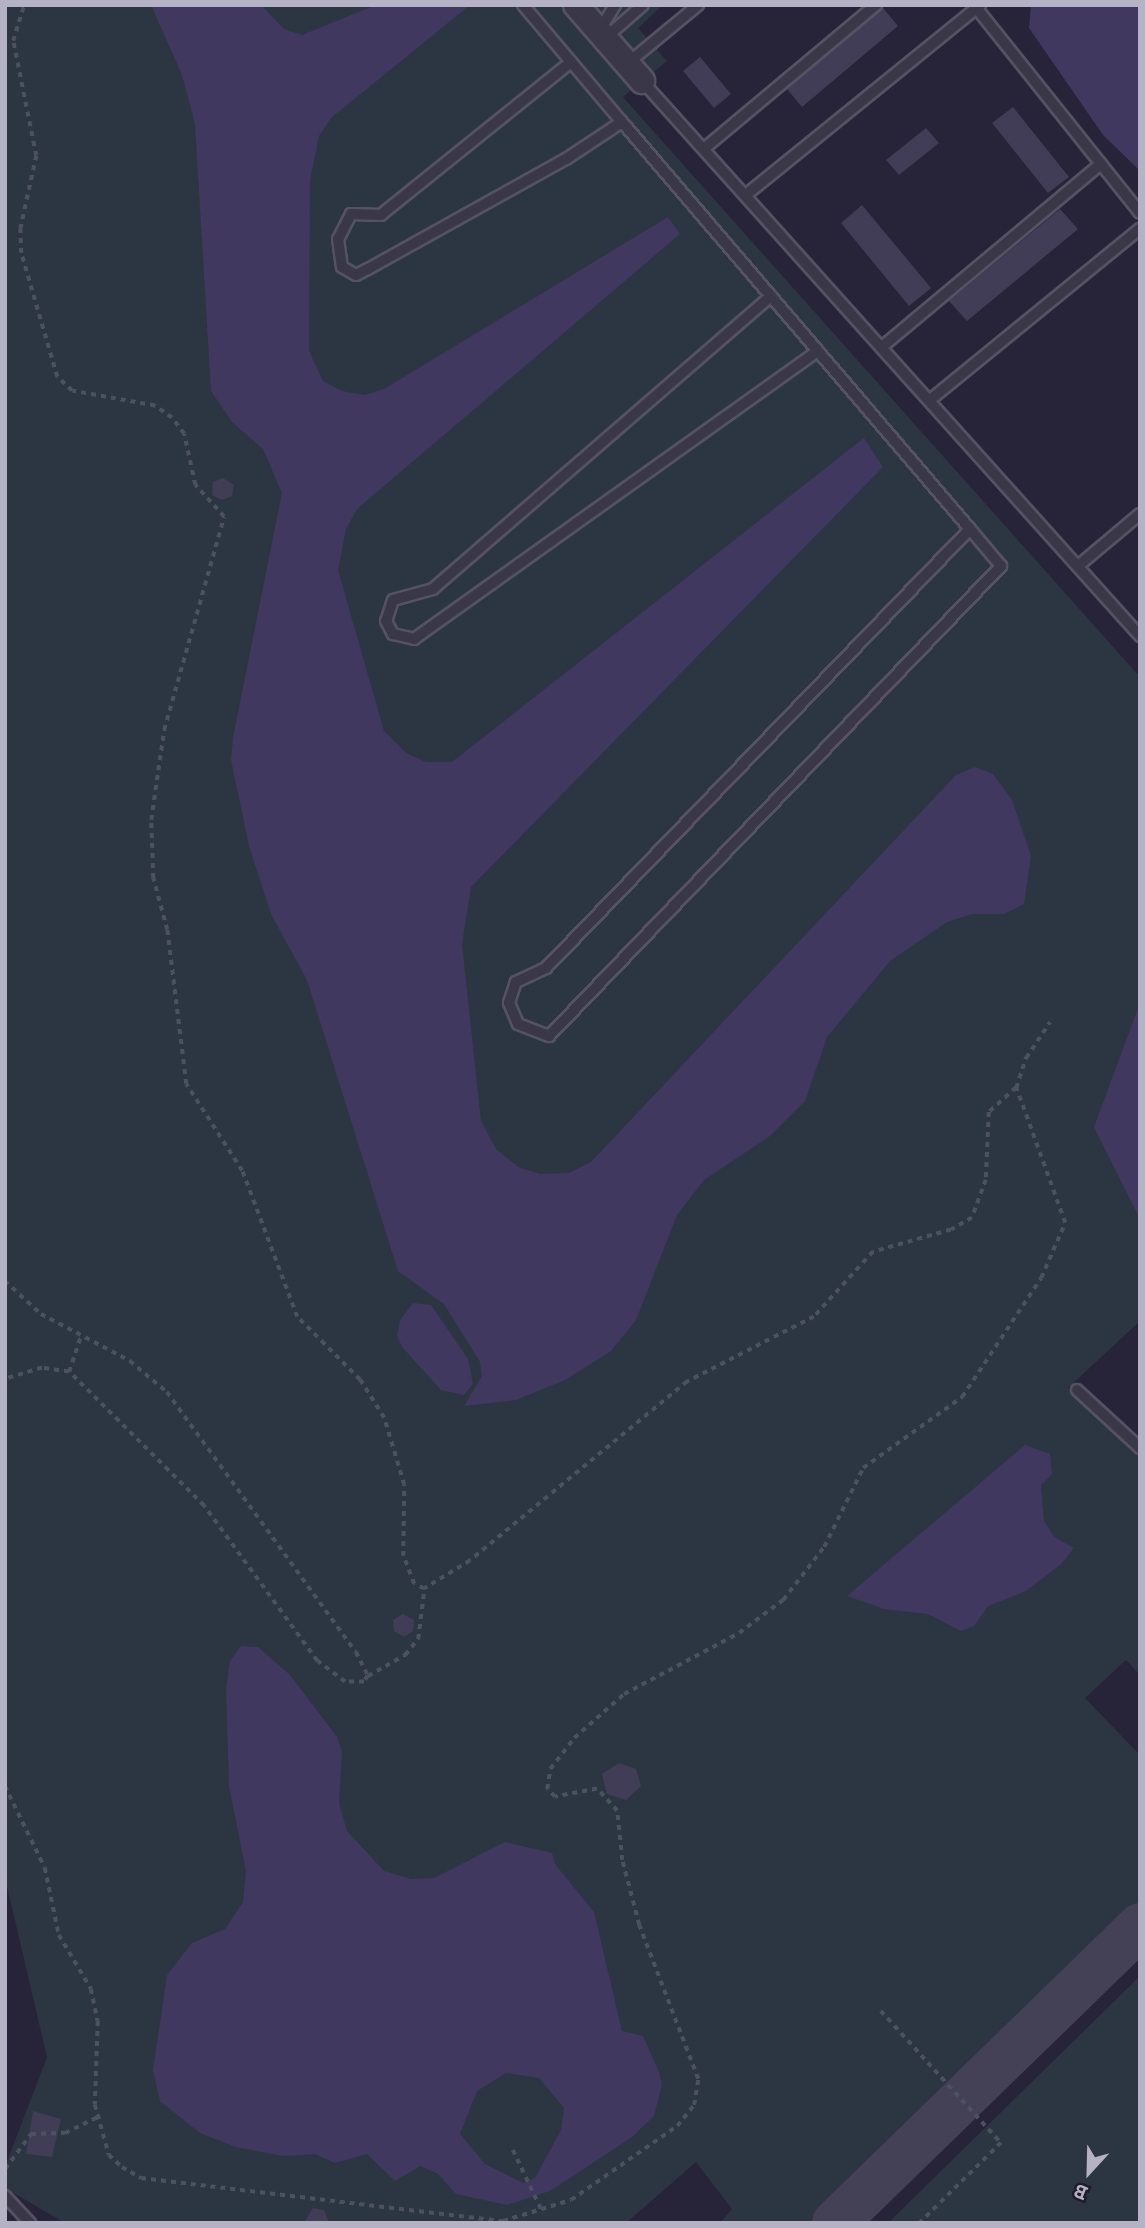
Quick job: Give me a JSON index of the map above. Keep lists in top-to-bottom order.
{
  "north": "bottom"
}
